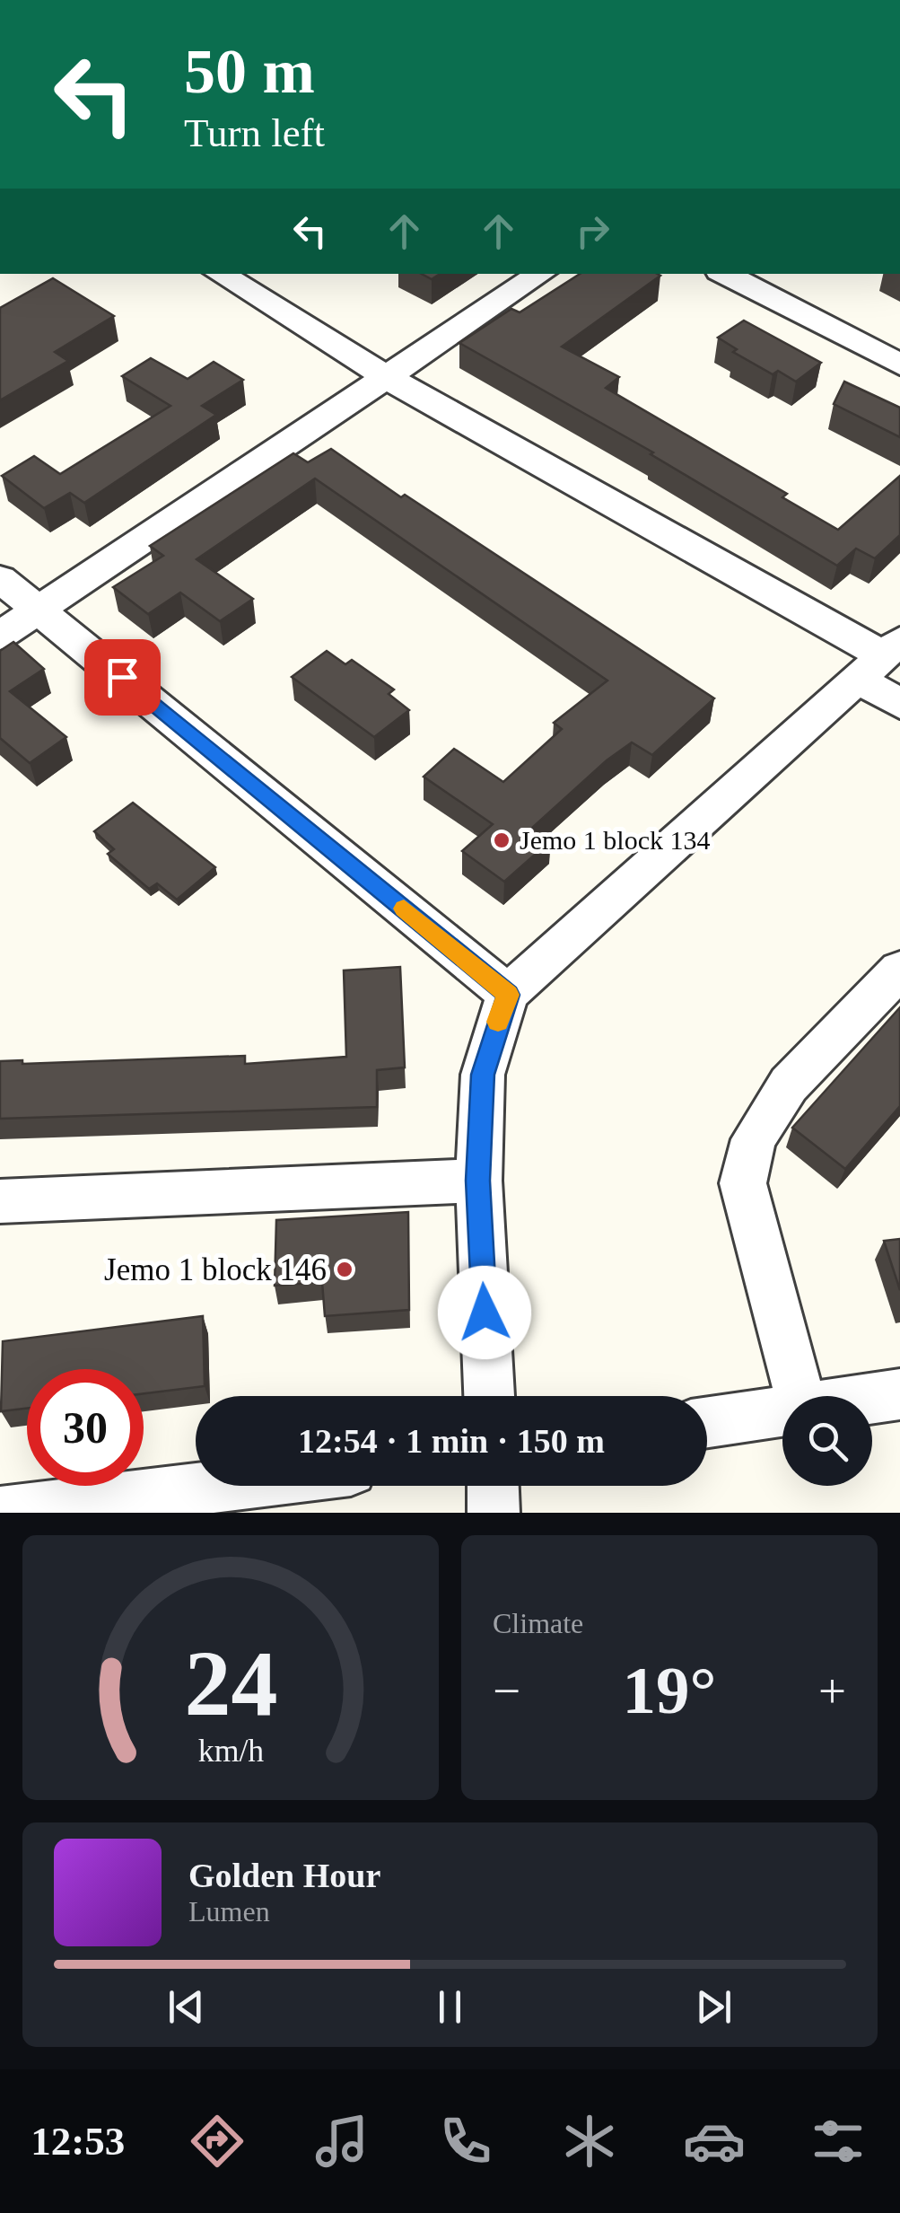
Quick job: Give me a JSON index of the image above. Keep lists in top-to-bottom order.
{
  "places": ["Jemo 1 block 134", "Jemo 1 block 146"],
  "page": {
    "turn": ["50 m", "Turn left"],
    "limit": "30",
    "trip": "12:54 · 1 min · 150 m",
    "tile": "Climate",
    "heat": ["−", "19°", "+"],
    "song": ["Golden Hour", "Lumen"],
    "tabs": "12:53",
    "gauge": ["24", "km/h"]
  }
}
